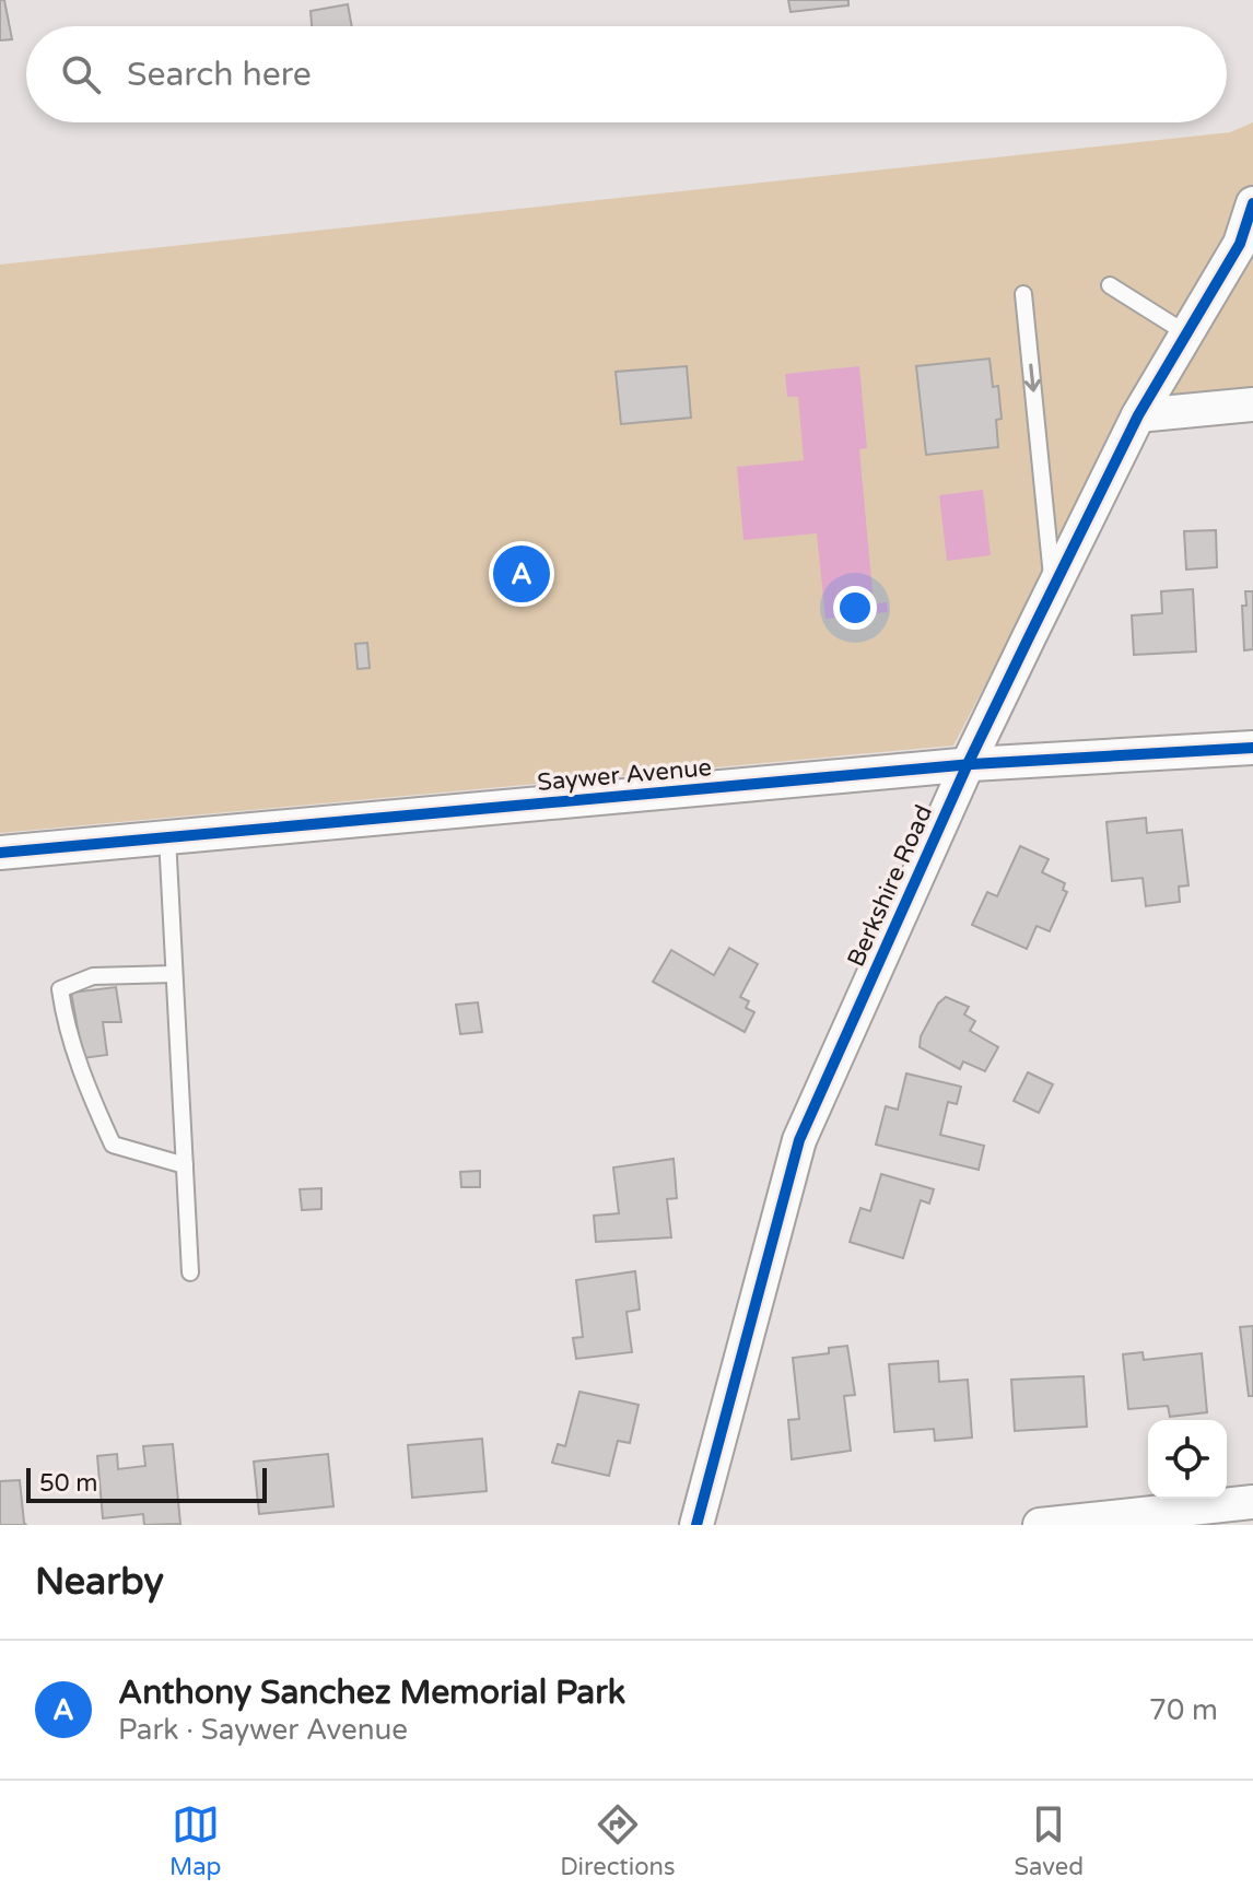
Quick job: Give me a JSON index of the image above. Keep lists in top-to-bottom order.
{
  "streets": {
    "street": ["Saywer Avenue", "Berkshire Road"]
  },
  "crossings": [
    ["Saywer Avenue", "Berkshire Road"]
  ],
  "scale_bar": "50 m",
  "page": {
    "search": "Search here",
    "pins": "A",
    "scale": "50 m",
    "heading": "Nearby",
    "list": [
      {
        "mark": "A",
        "name": "Anthony Sanchez Memorial Park",
        "note": "Park · Saywer Avenue",
        "value": "70 m"
      }
    ],
    "nav": ["Map", "Directions", "Saved"]
  }
}
